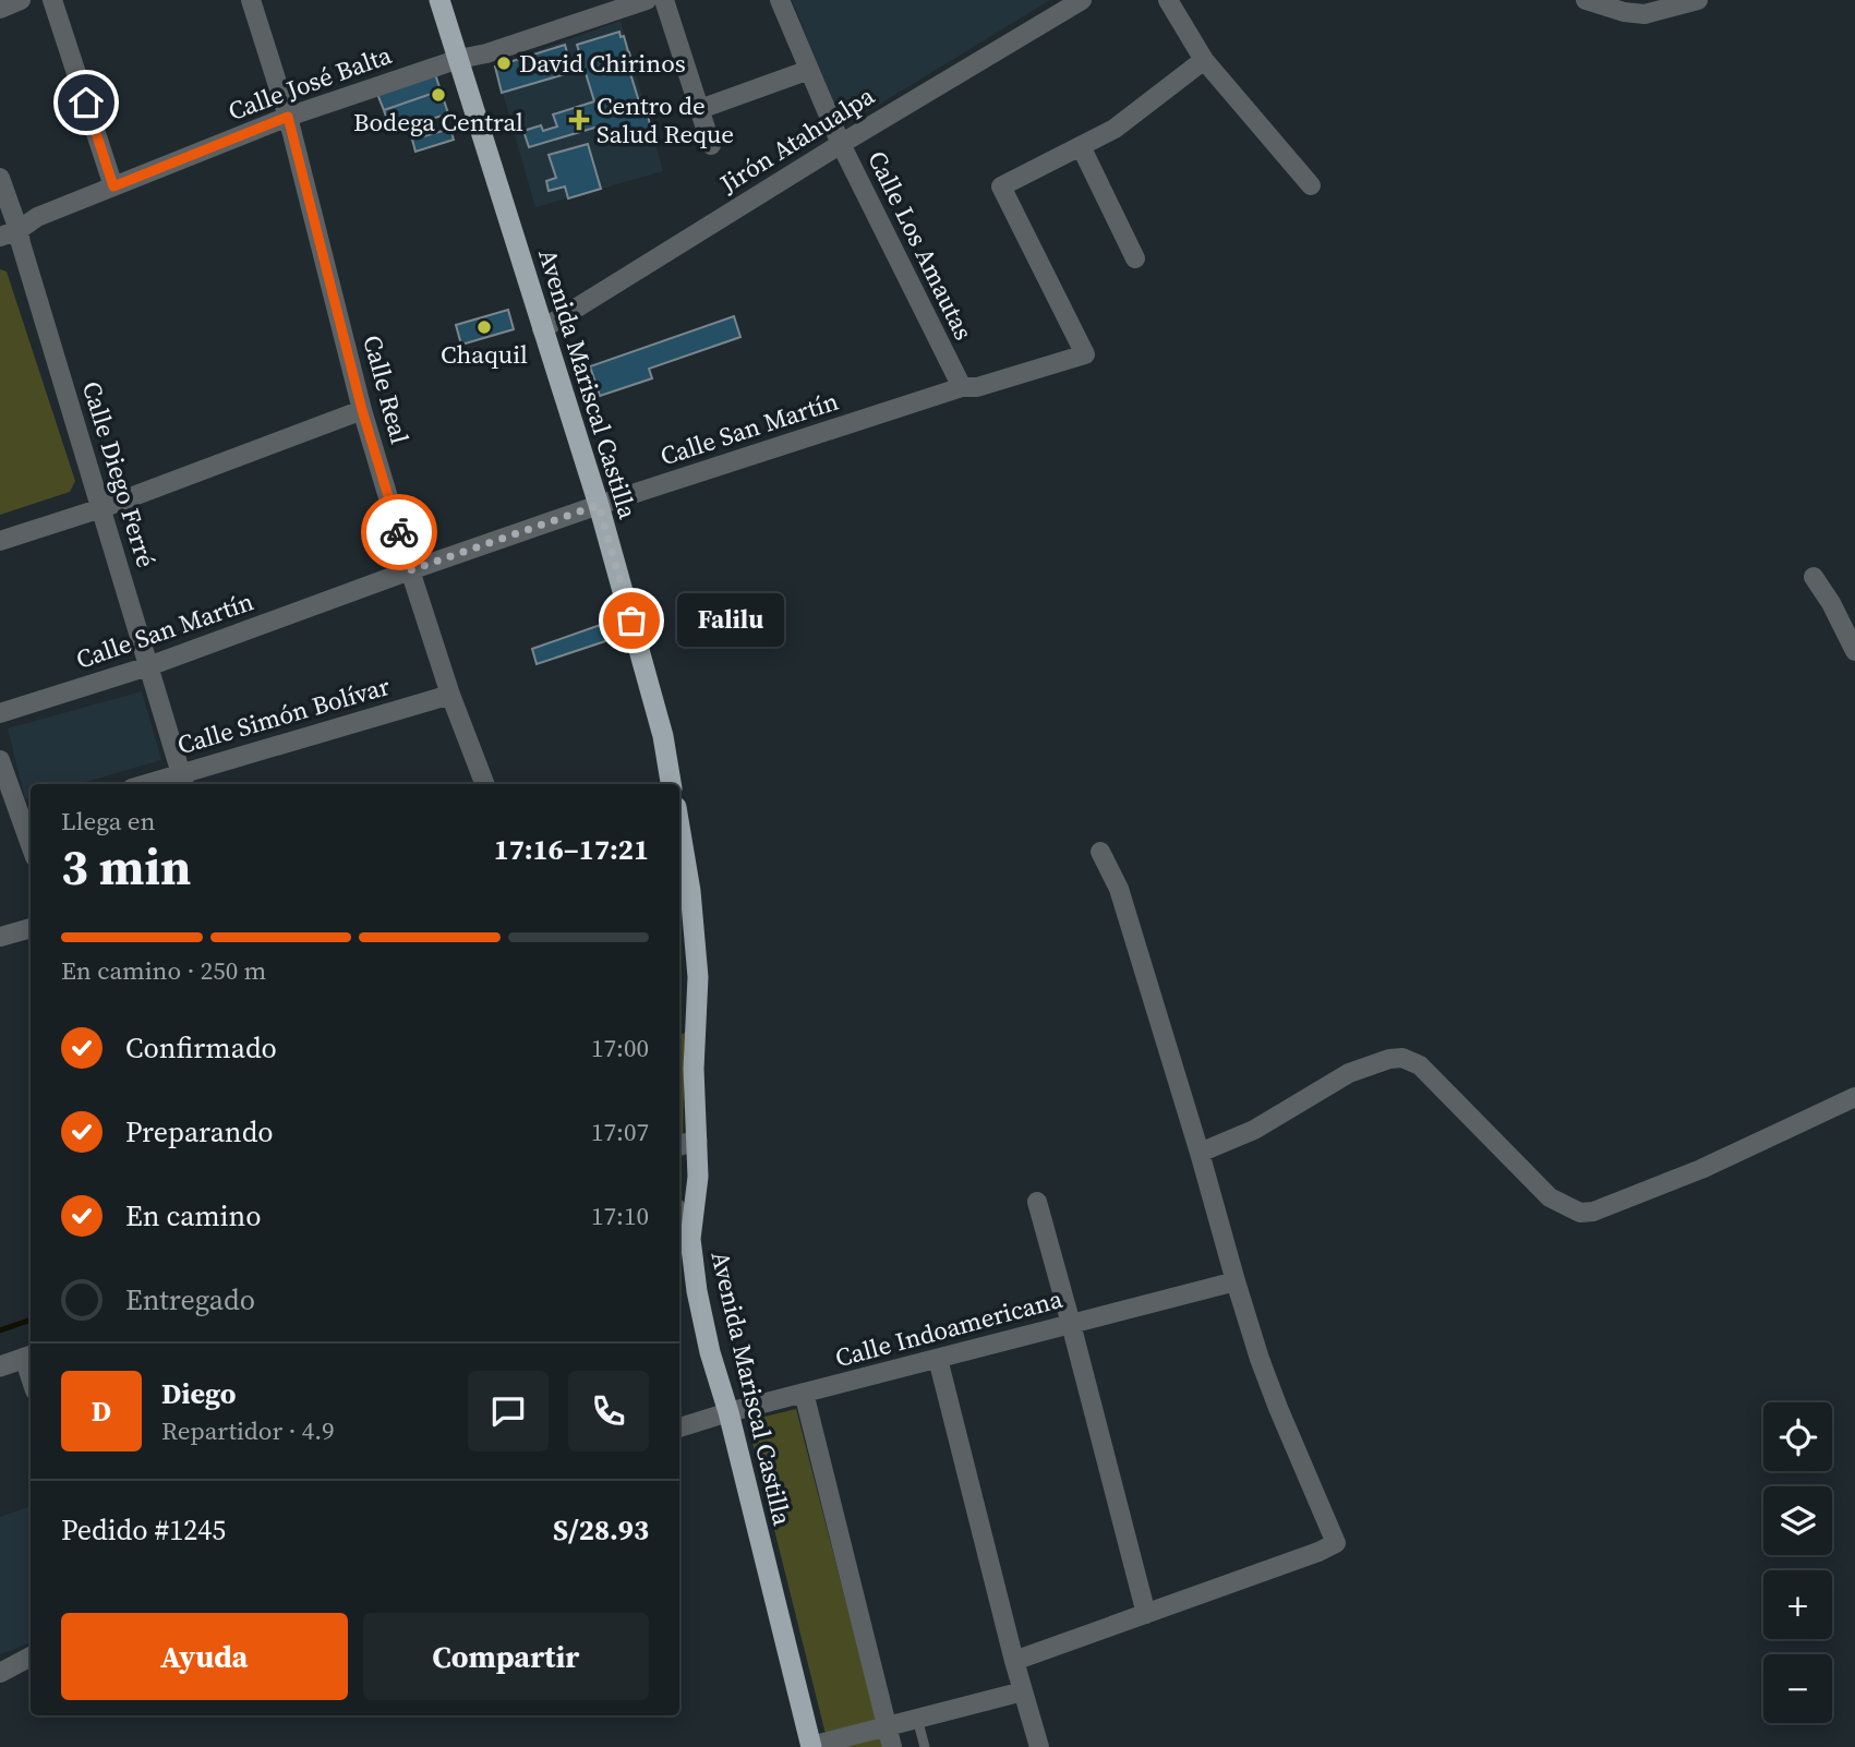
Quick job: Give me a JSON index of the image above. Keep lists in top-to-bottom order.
{
  "streets": {
    "highway": ["Avenida Mariscal Castilla"],
    "street": [
      "Calle José Balta",
      "Jirón Atahualpa",
      "Calle Los Amautas",
      "Calle Real",
      "Calle San Martín",
      "Calle Diego Ferré",
      "Calle Simón Bolívar",
      "Calle Indoamericana"
    ]
  },
  "crossings": [
    ["Calle José Balta", "Avenida Mariscal Castilla"],
    ["Calle José Balta", "Calle Real"],
    ["Calle José Balta", "Calle Diego Ferré"],
    ["Jirón Atahualpa", "Calle Los Amautas"],
    ["Jirón Atahualpa", "Avenida Mariscal Castilla"],
    ["Calle Los Amautas", "Calle San Martín"],
    ["Avenida Mariscal Castilla", "Calle San Martín"],
    ["Avenida Mariscal Castilla", "Calle Indoamericana"],
    ["Calle Real", "Calle San Martín"],
    ["Calle Real", "Calle Simón Bolívar"],
    ["Calle San Martín", "Calle Diego Ferré"],
    ["Calle Diego Ferré", "Calle Simón Bolívar"]
  ],
  "places": {
    "other": [
      "David Chirinos",
      "Bodega Central",
      "Chaquil",
      "Falilu"
    ],
    "health": ["Centro de Salud Reque"]
  },
  "page": {
    "bubble": "Falilu",
    "heading": ["3 min", "Llega en", "17:16–17:21"],
    "panel": [
      "Diego",
      "Repartidor · 4.9",
      "Pedido #1245",
      "S/28.93"
    ],
    "bar": "En camino · 250 m",
    "list": [
      ["Confirmado", "17:00"],
      ["Preparando", "17:07"],
      ["En camino", "17:10"],
      "Entregado"
    ],
    "round": "D",
    "map_buttons": ["+", "−"],
    "buttons": ["Ayuda", "Compartir"]
  }
}
